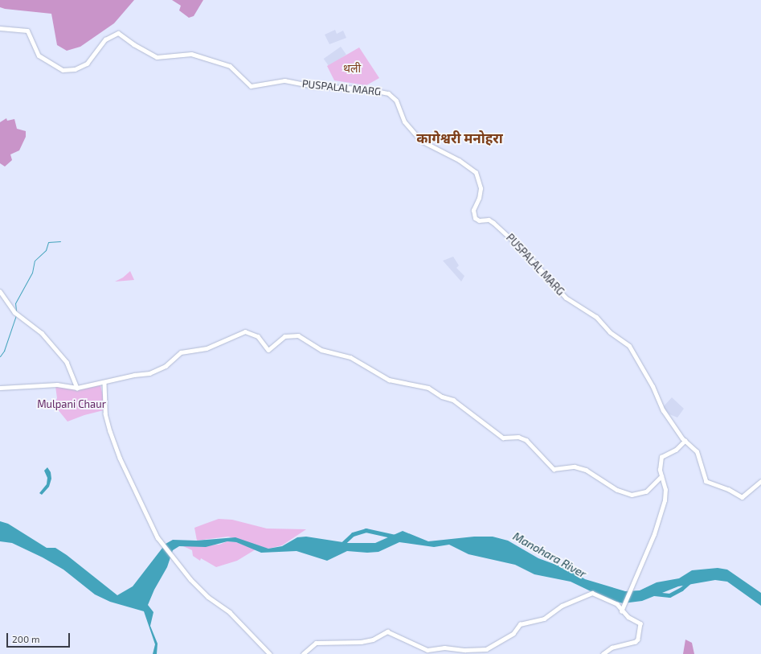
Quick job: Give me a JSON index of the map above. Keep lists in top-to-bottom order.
{
  "streets": {
    "main road": ["PUSPALAL MARG"]
  },
  "districts": ["थली", "कागेश्वरी मनोहरा"],
  "water": ["Manohara River"],
  "parks": ["Mulpani Chaur"],
  "scale_bar": "200 m"
}
